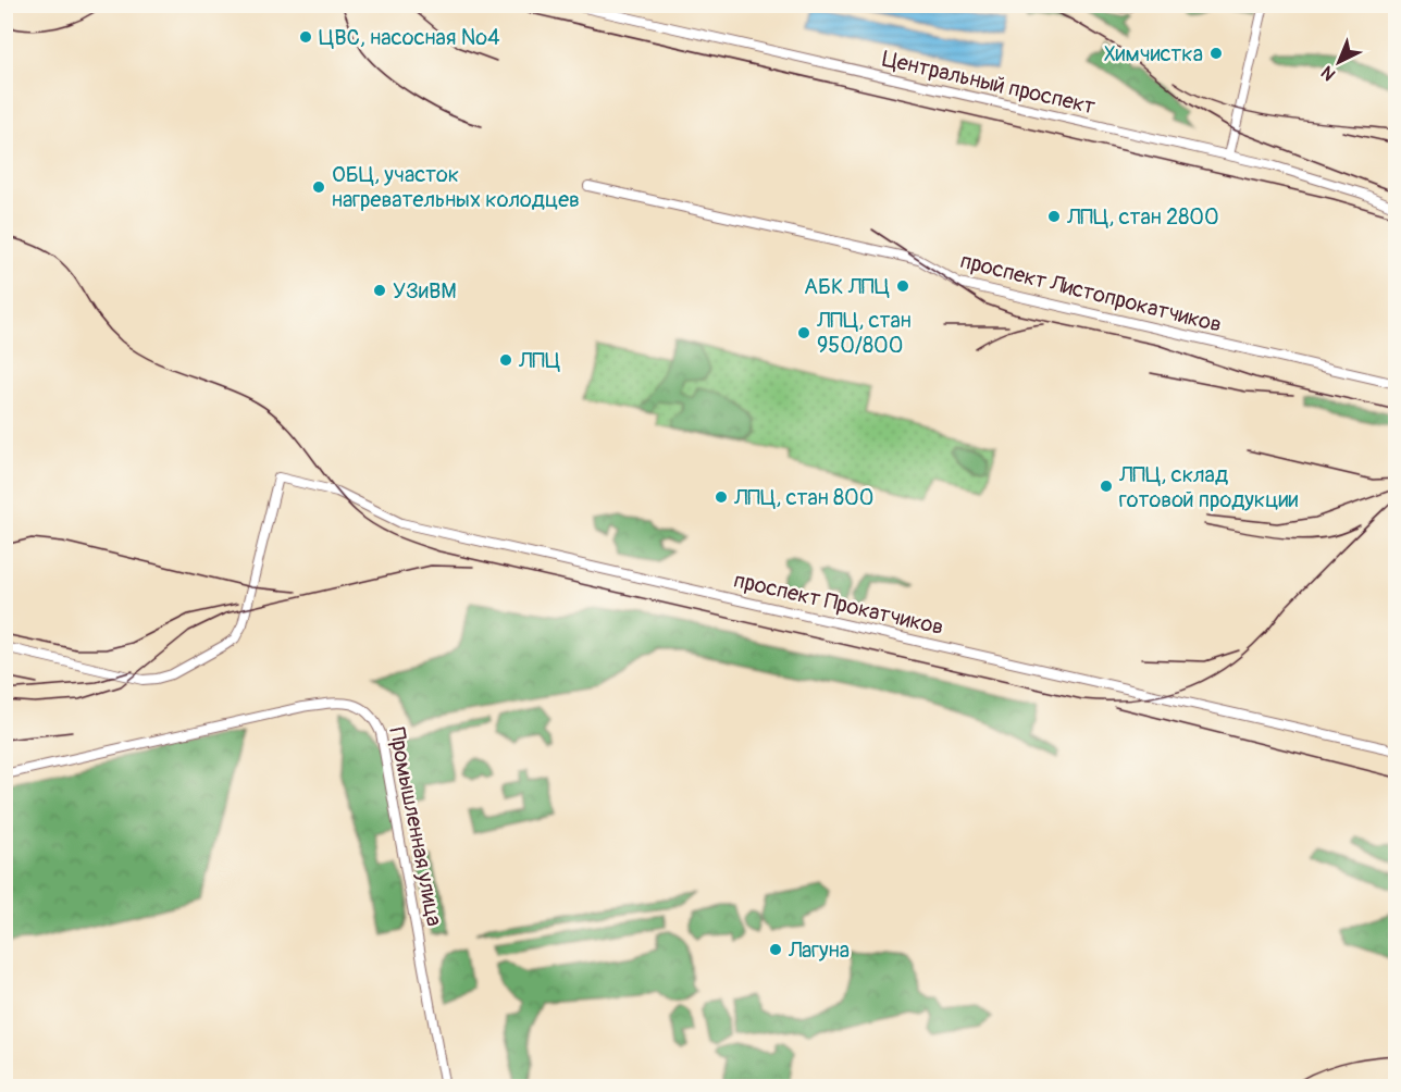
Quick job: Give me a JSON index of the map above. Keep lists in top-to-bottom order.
{
  "streets": {
    "street": [
      "Центральный проспект",
      "проспект Листопрокатчиков",
      "проспект Прокатчиков",
      "Промышленная улица"
    ]
  },
  "places": [
    "ЦВС, насосная №4",
    "Химчистка",
    "ОБЦ, участок нагревательных колодцев",
    "ЛПЦ, стан 2800",
    "АБК ЛПЦ",
    "УЗиВМ",
    "ЛПЦ, стан 950/800",
    "ЛПЦ",
    "ЛПЦ, склад готовой продукции",
    "ЛПЦ, стан 800",
    "Лагуна"
  ],
  "north": "bottom left"
}
